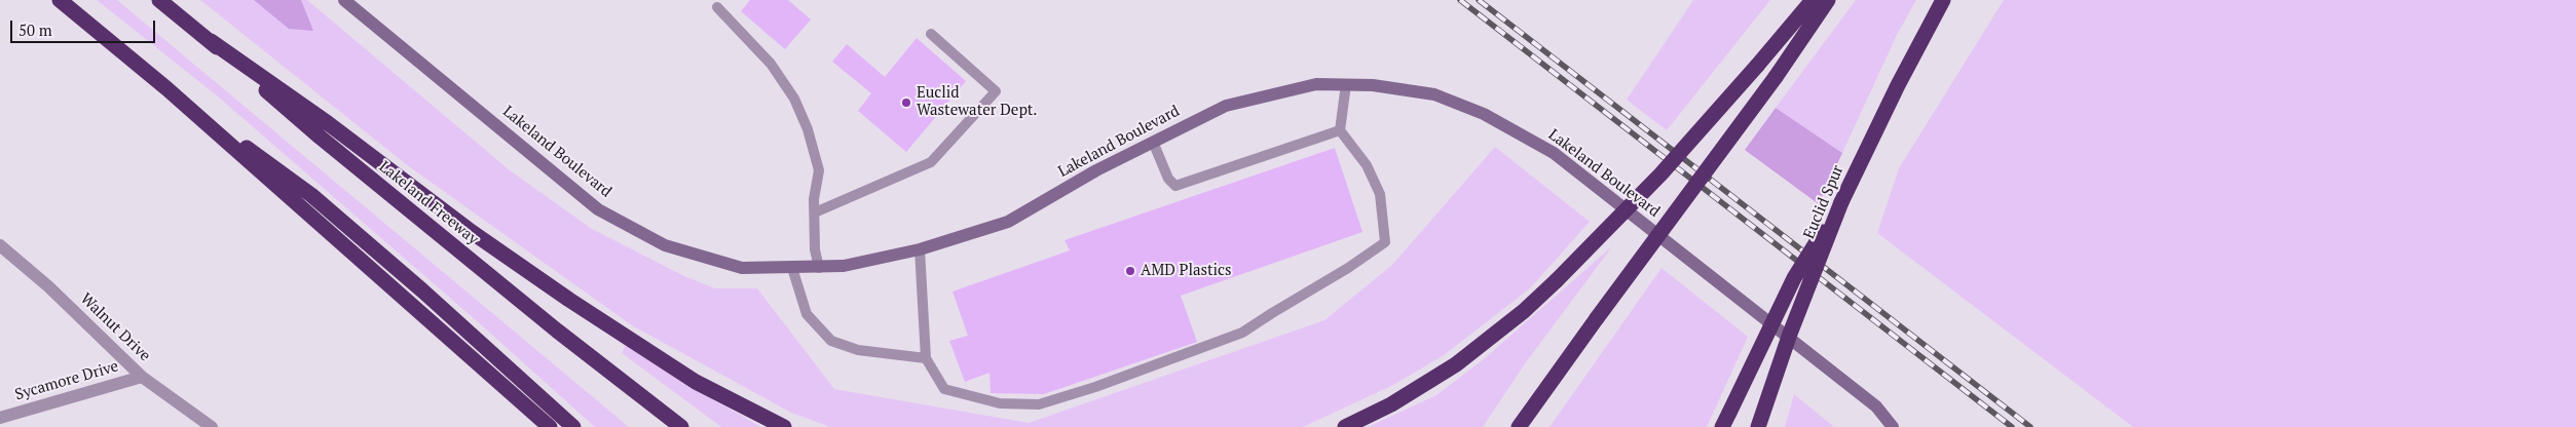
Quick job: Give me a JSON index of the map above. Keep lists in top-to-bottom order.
{
  "streets": {
    "highway": ["Euclid Spur", "Lakeland Freeway"],
    "street": ["Lakeland Boulevard", "Walnut Drive", "Sycamore Drive"]
  },
  "crossings": [
    ["Walnut Drive", "Sycamore Drive"]
  ],
  "places": ["Euclid Wastewater Dept.", "AMD Plastics"],
  "scale_bar": "50 m"
}
